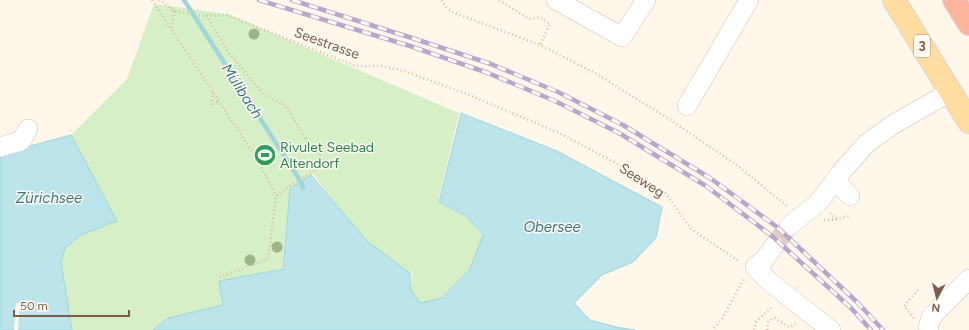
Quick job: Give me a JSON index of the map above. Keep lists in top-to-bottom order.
{
  "streets": {
    "main road": ["3"],
    "path": ["Seestrasse", "Seeweg"]
  },
  "crossings": [
    ["Seestrasse", "Seeweg"]
  ],
  "water": ["Mülibach", "Zürichsee", "Obersee"],
  "places": {
    "sports": ["Rivulet Seebad Altendorf"]
  },
  "scale_bar": "50 m",
  "north": "bottom"
}
